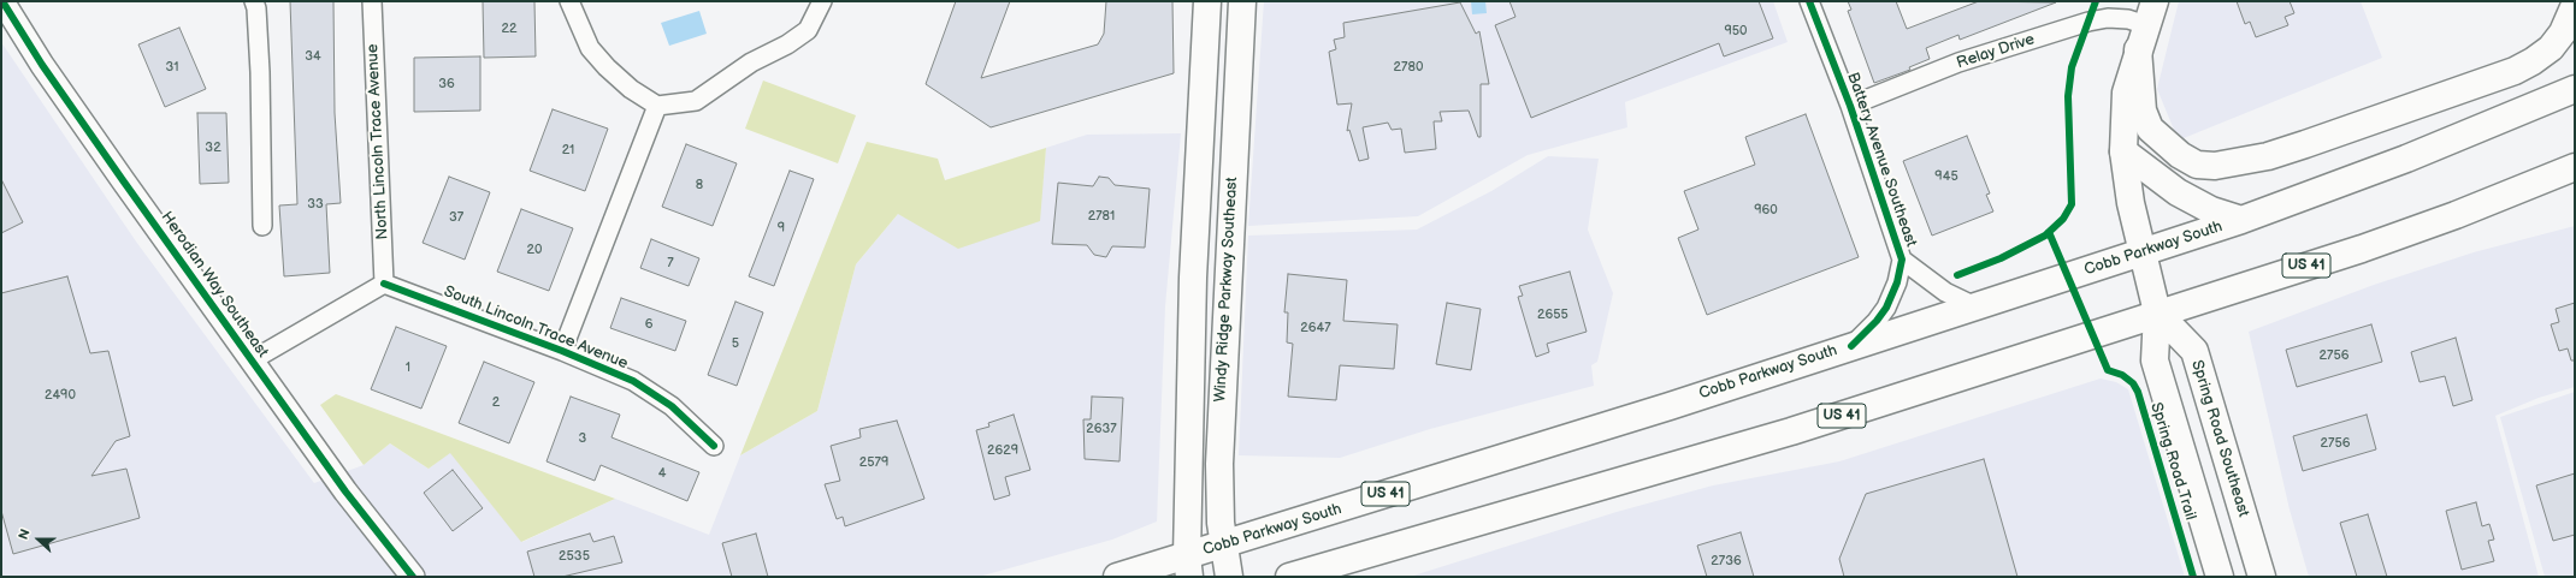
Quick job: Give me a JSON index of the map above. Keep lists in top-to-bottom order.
{
  "streets": {
    "main road": [
      "Cobb Parkway South",
      "US 41",
      "Windy Ridge Parkway Southeast",
      "Spring Road Southeast"
    ],
    "street": [
      "Relay Drive",
      "North Lincoln Trace Avenue",
      "Battery Avenue Southeast",
      "Herodian Way Southeast",
      "South Lincoln Trace Avenue"
    ],
    "cycle path": ["Spring Road Trail"]
  },
  "crossings": [
    ["Relay Drive", "Battery Avenue Southeast"],
    ["North Lincoln Trace Avenue", "South Lincoln Trace Avenue"],
    ["Battery Avenue Southeast", "Cobb Parkway South"],
    ["Cobb Parkway South", "Windy Ridge Parkway Southeast"],
    ["US 41", "Spring Road Southeast"]
  ],
  "house_numbers": [
    "22",
    "950",
    "34",
    "31",
    "2780",
    "36",
    "32",
    "21",
    "945",
    "8",
    "33",
    "960",
    "2781",
    "37",
    "9",
    "20",
    "7",
    "2655",
    "6",
    "2647",
    "5",
    "2756",
    "1",
    "2490",
    "2",
    "2637",
    "3",
    "2756",
    "2629",
    "2579",
    "4",
    "2535",
    "2736"
  ],
  "north": "left"
}
